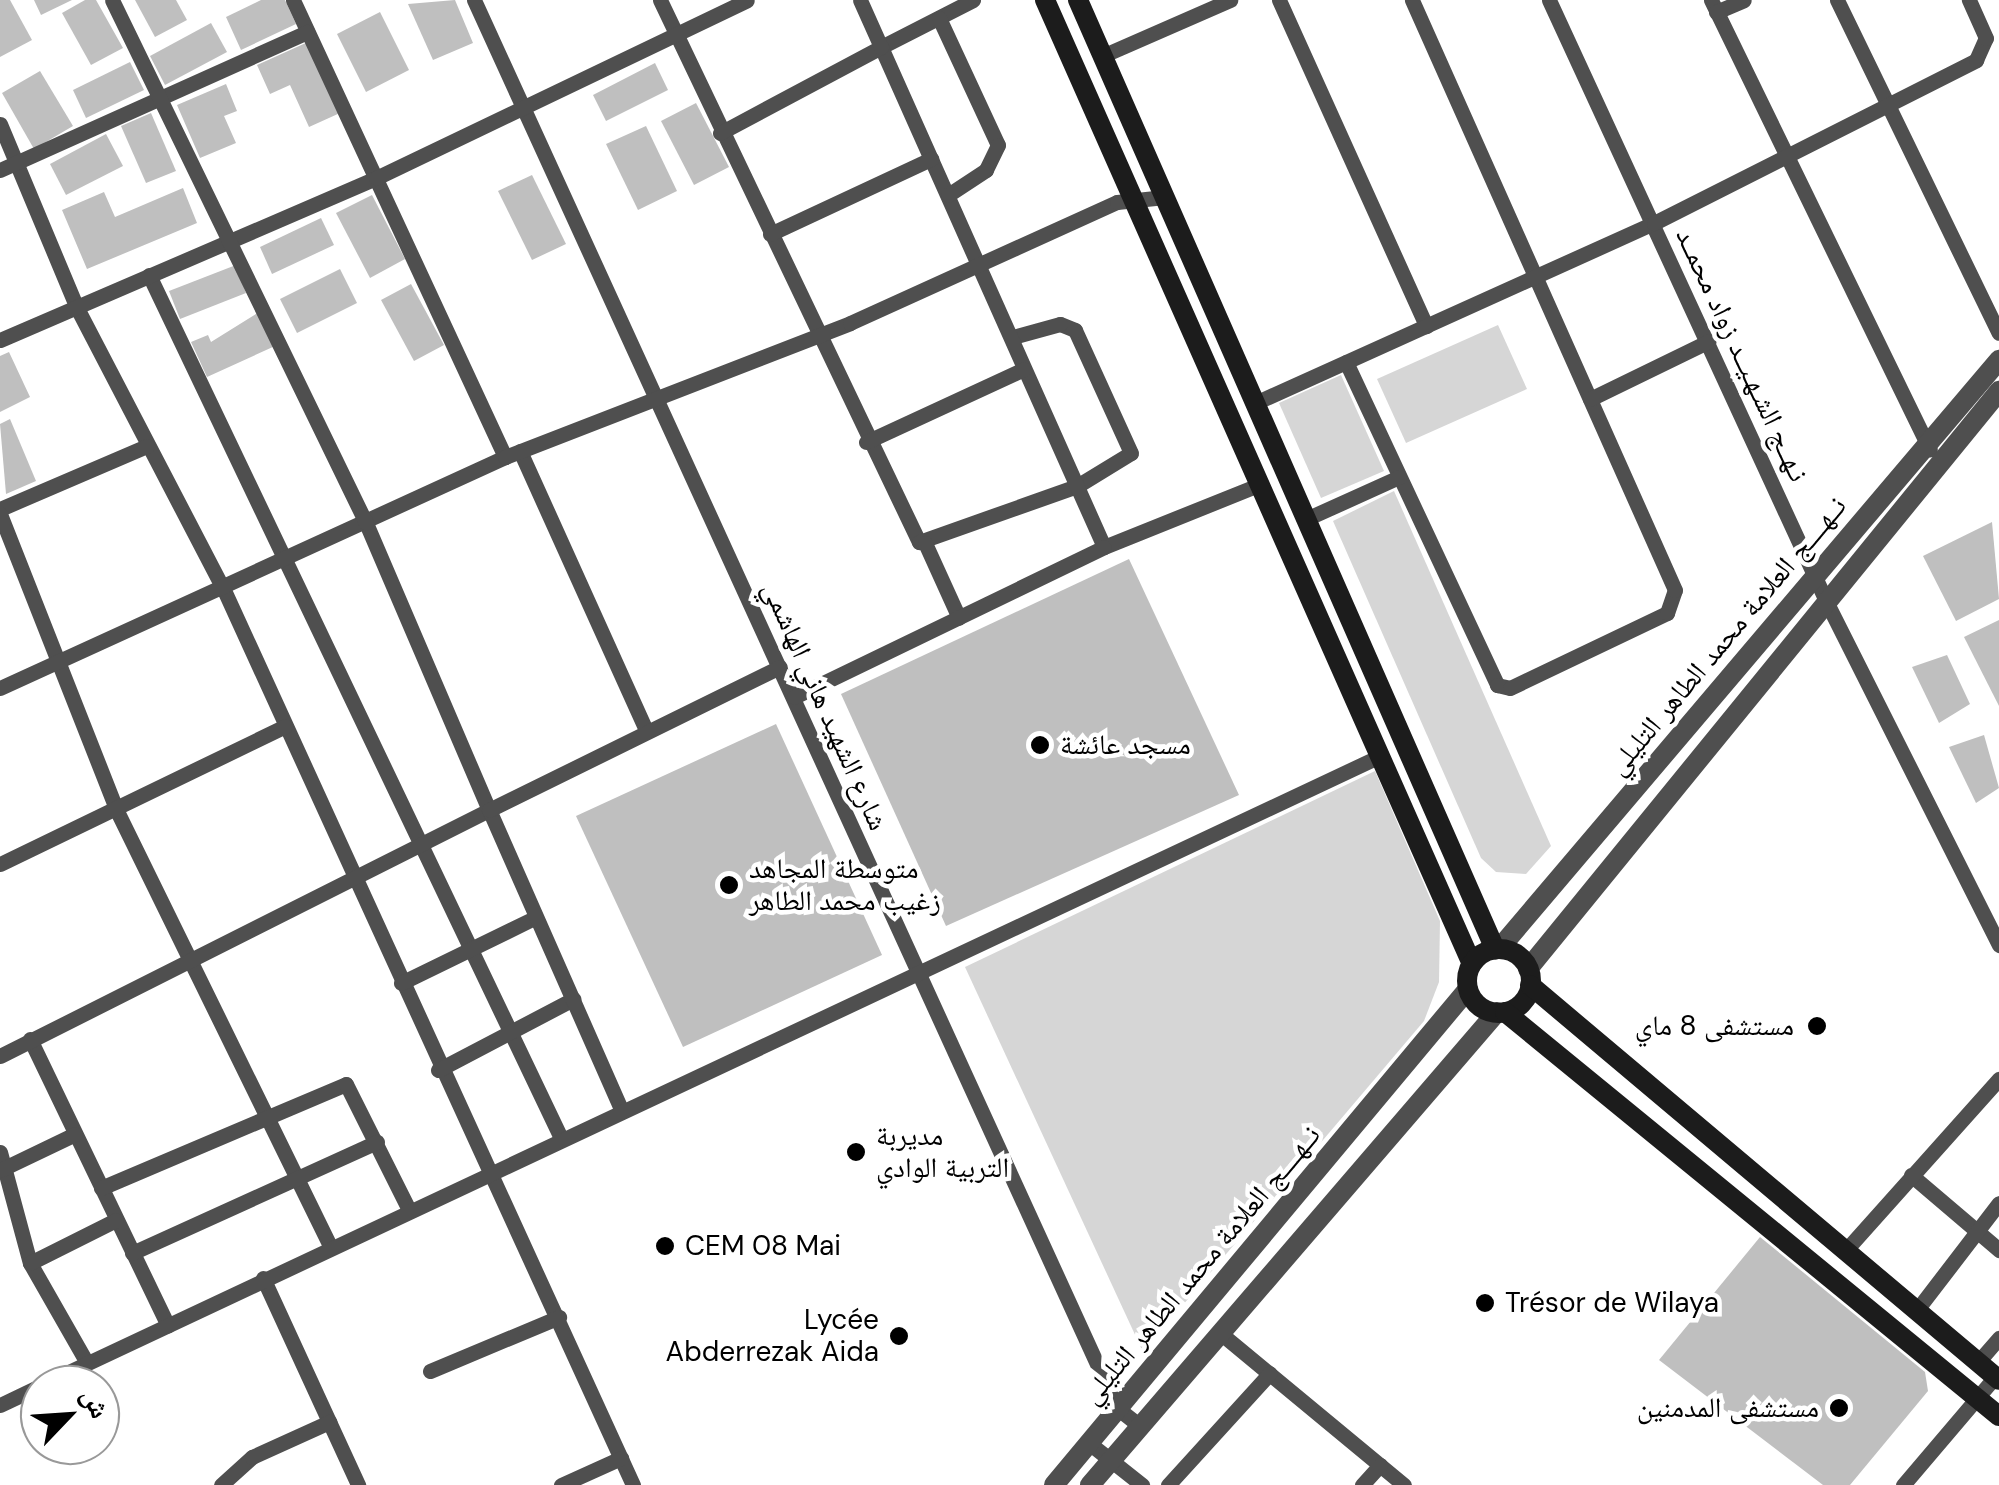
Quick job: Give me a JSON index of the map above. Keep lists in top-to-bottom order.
{
  "streets": {
    "street": ["نـهــج الشـهـيــد زواد محمــد", "نــهــــج العلامة محمد الطاهر التليلي", "شارع الشهيد هاني الهاشمي"]
  },
  "crossings": [
    ["نـهــج الشـهـيــد زواد محمــد", "نــهــــج العلامة محمد الطاهر التليلي"],
    ["نــهــــج العلامة محمد الطاهر التليلي", "شارع الشهيد هاني الهاشمي"]
  ],
  "places": [
    "مسجد عائشة",
    "متوسطة المجاهد زغيب محمد الطاهر",
    "مستشفى 8 ماي",
    "مديربة التربية الوادي",
    "CEM 08 Mai",
    "Trésor de Wilaya",
    "Lycée Abderrezak Aida",
    "مستشفى المدمنين"
  ],
  "north": "top right"
}
